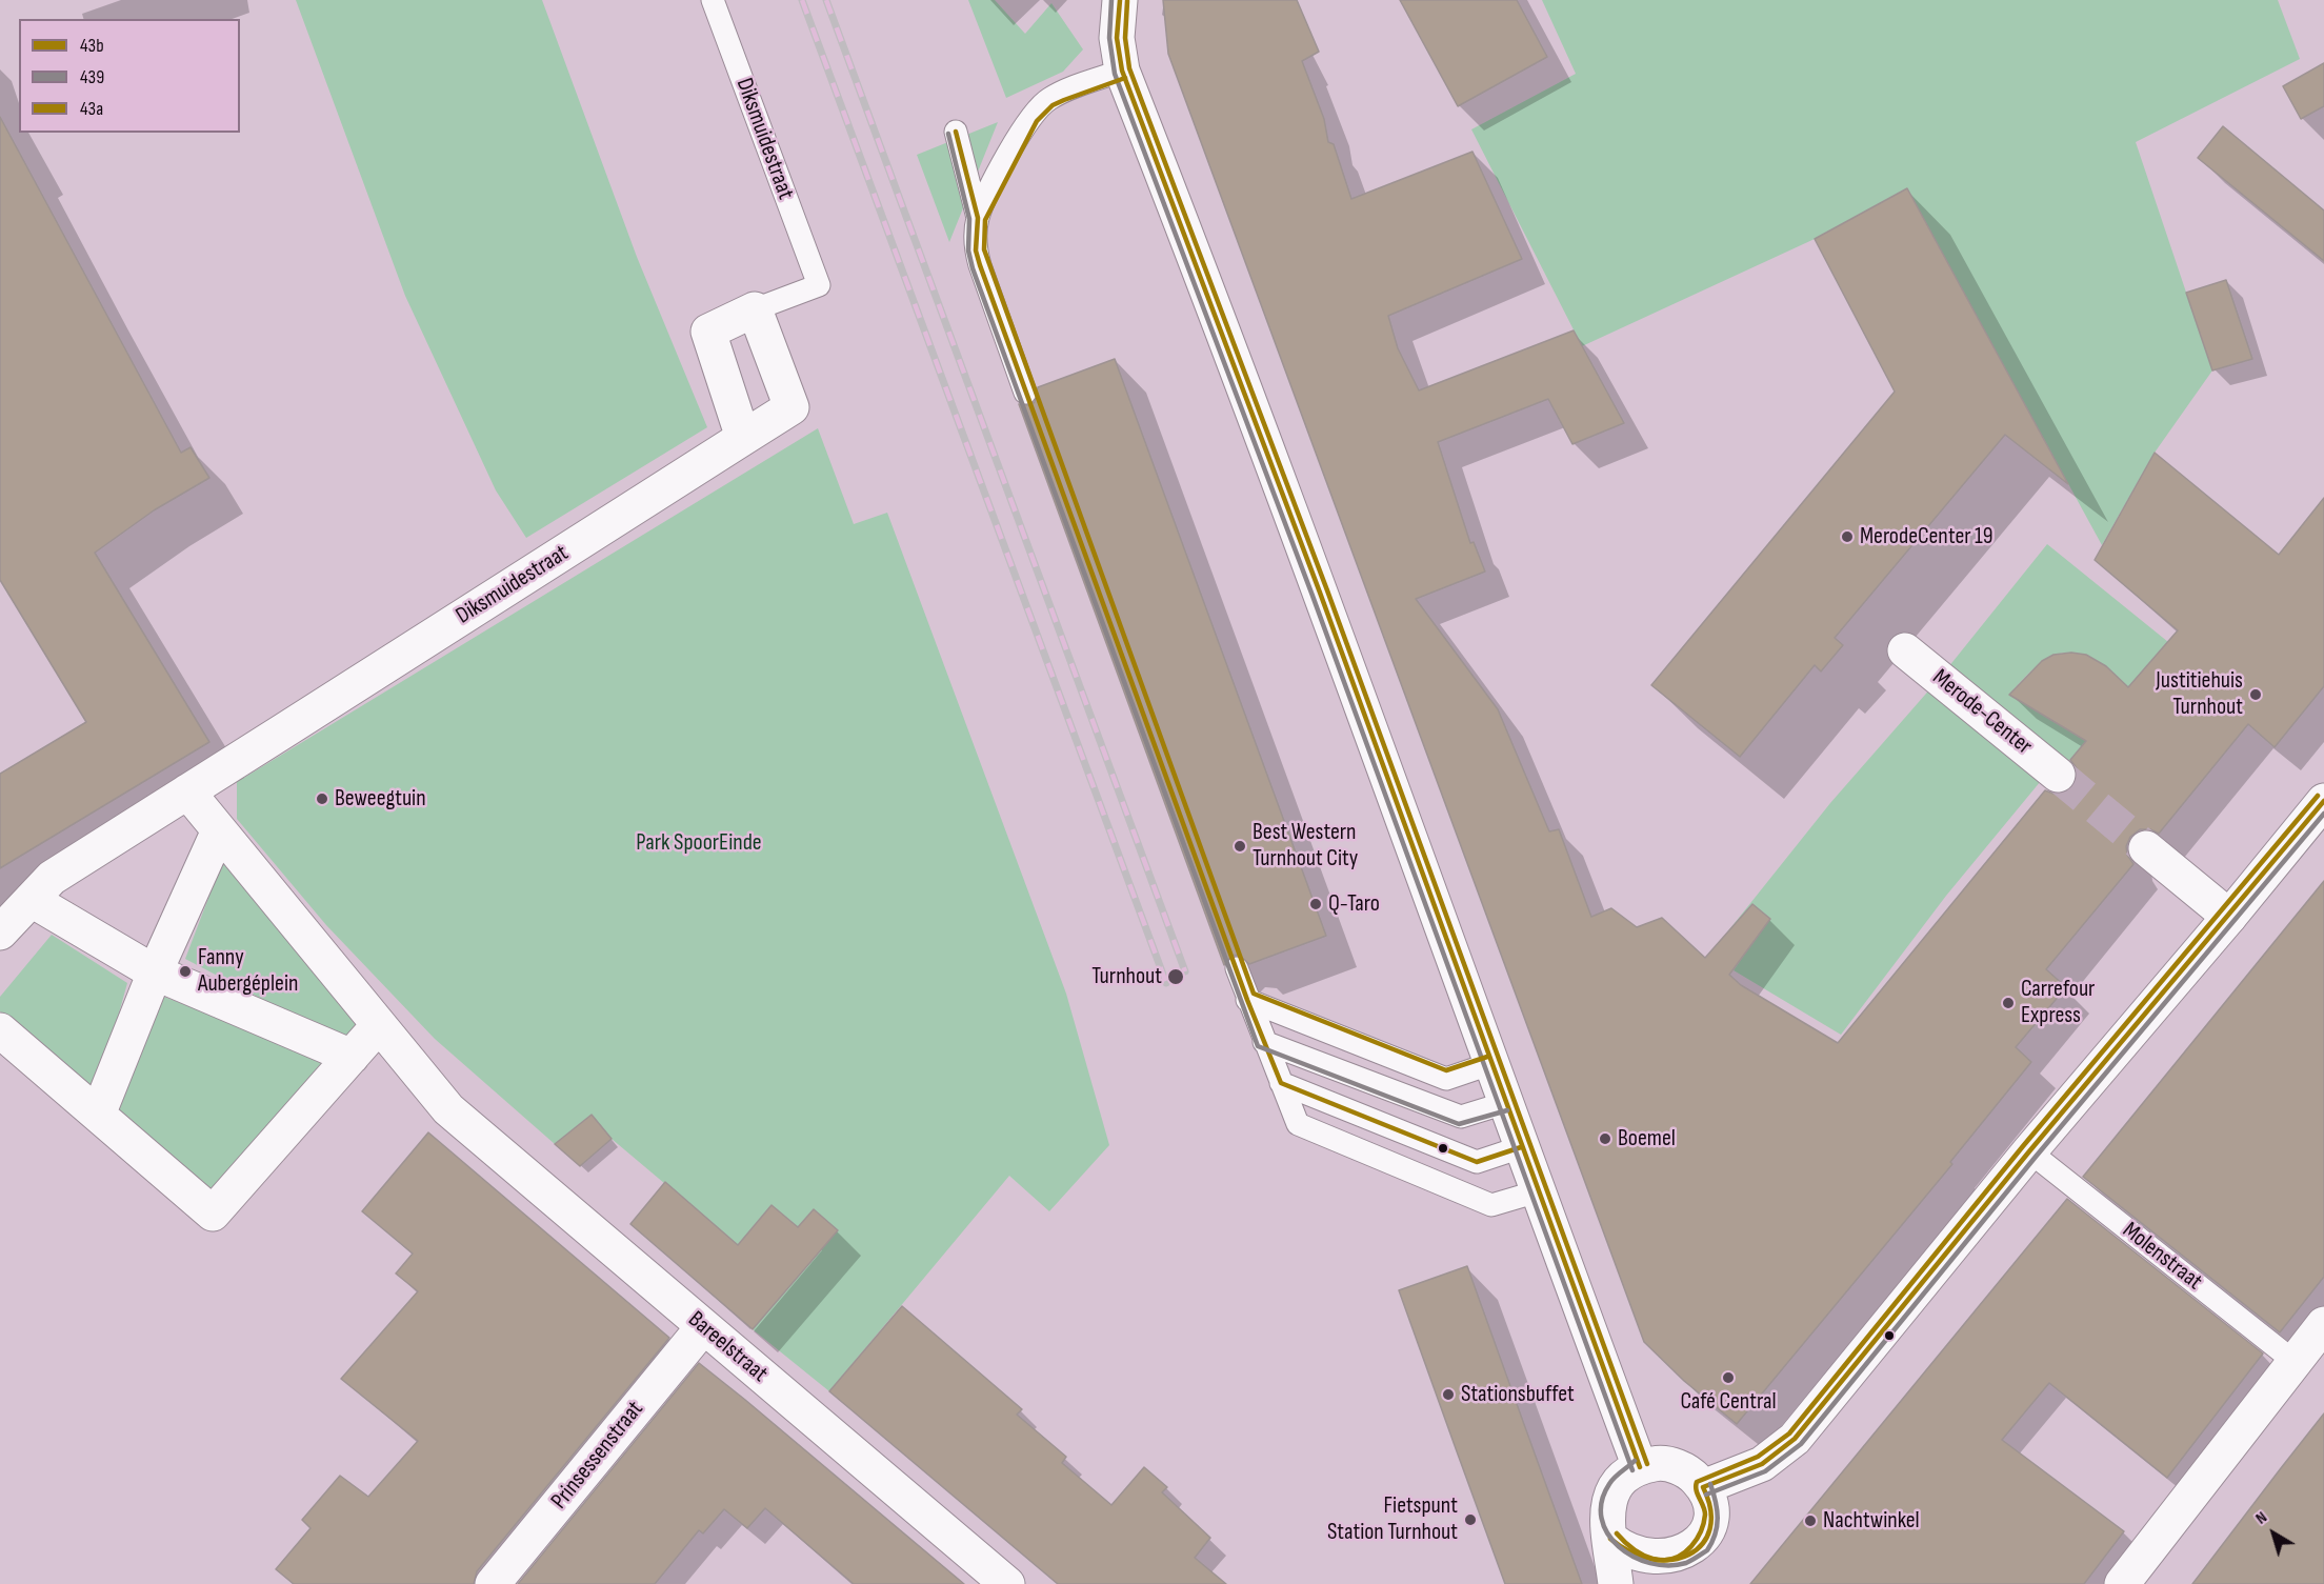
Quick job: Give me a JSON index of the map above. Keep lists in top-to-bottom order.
{
  "streets": {
    "street": [
      "Diksmuidestraat",
      "Merode-Center",
      "Bareelstraat",
      "Prinsessenstraat"
    ],
    "lane": ["Molenstraat"]
  },
  "crossings": [
    ["Diksmuidestraat", "Bareelstraat"],
    ["Bareelstraat", "Prinsessenstraat"]
  ],
  "parks": ["Park SpoorEinde"],
  "places": [
    "MerodeCenter 19",
    "Justitiehuis Turnhout",
    "Beweegtuin",
    "Best Western Turnhout City",
    "Q-Taro",
    "Fanny Aubergéplein",
    "Turnhout",
    "Carrefour Express",
    "Boemel",
    "Café Central",
    "Stationsbuffet",
    "Fietspunt Station Turnhout",
    "Nachtwinkel"
  ],
  "lines": ["transit line 43b", "transit line 439", "transit line 43a"],
  "legend": ["43b", "439", "43a"],
  "north": "top left"
}
